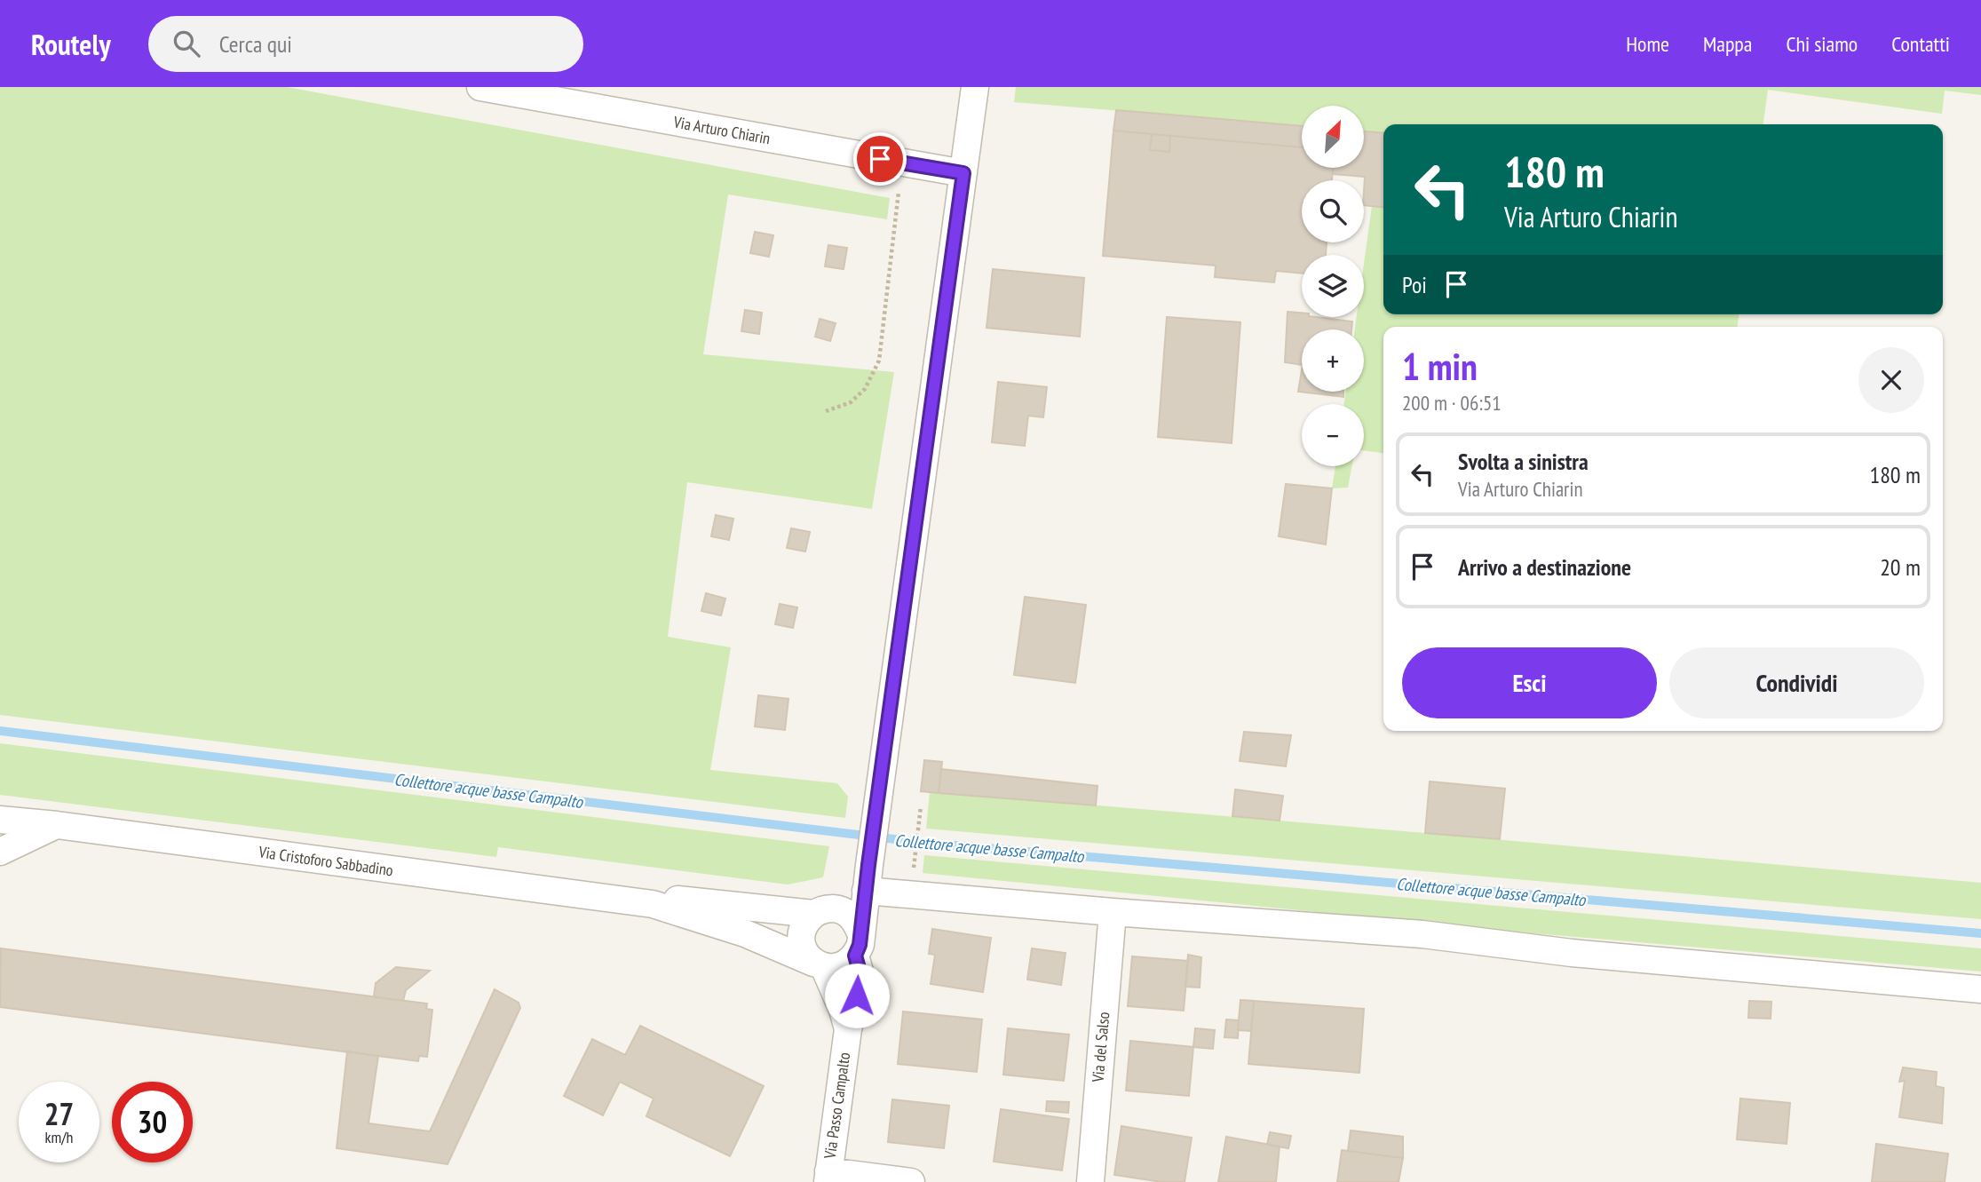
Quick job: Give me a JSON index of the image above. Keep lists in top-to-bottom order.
{
  "streets": {
    "street": [
      "Via Arturo Chiarin",
      "Via Cristoforo Sabbadino",
      "Via del Salso",
      "Via Passo Campalto"
    ]
  },
  "crossings": [
    ["Via Arturo Chiarin", "Via Passo Campalto"],
    ["Via Cristoforo Sabbadino", "Via Passo Campalto"]
  ],
  "water": ["Collettore acque basse Campalto"],
  "north": "top right",
  "page": {
    "header": "Routely",
    "search": "Cerca qui",
    "nav": [
      "Home",
      "Mappa",
      "Chi siamo",
      "Contatti"
    ],
    "map_buttons": ["+", "−"],
    "turn": ["180 m", "Via Arturo Chiarin"],
    "then": "Poi",
    "heading": ["1 min", "200 m · 06:51"],
    "list": [
      {
        "name": "Svolta a sinistra",
        "note": "Via Arturo Chiarin",
        "value": "180 m"
      },
      {
        "name": "Arrivo a destinazione",
        "value": "20 m"
      }
    ],
    "buttons": ["Esci", "Condividi"],
    "speed": "27 km/h",
    "limit": "30"
  }
}
